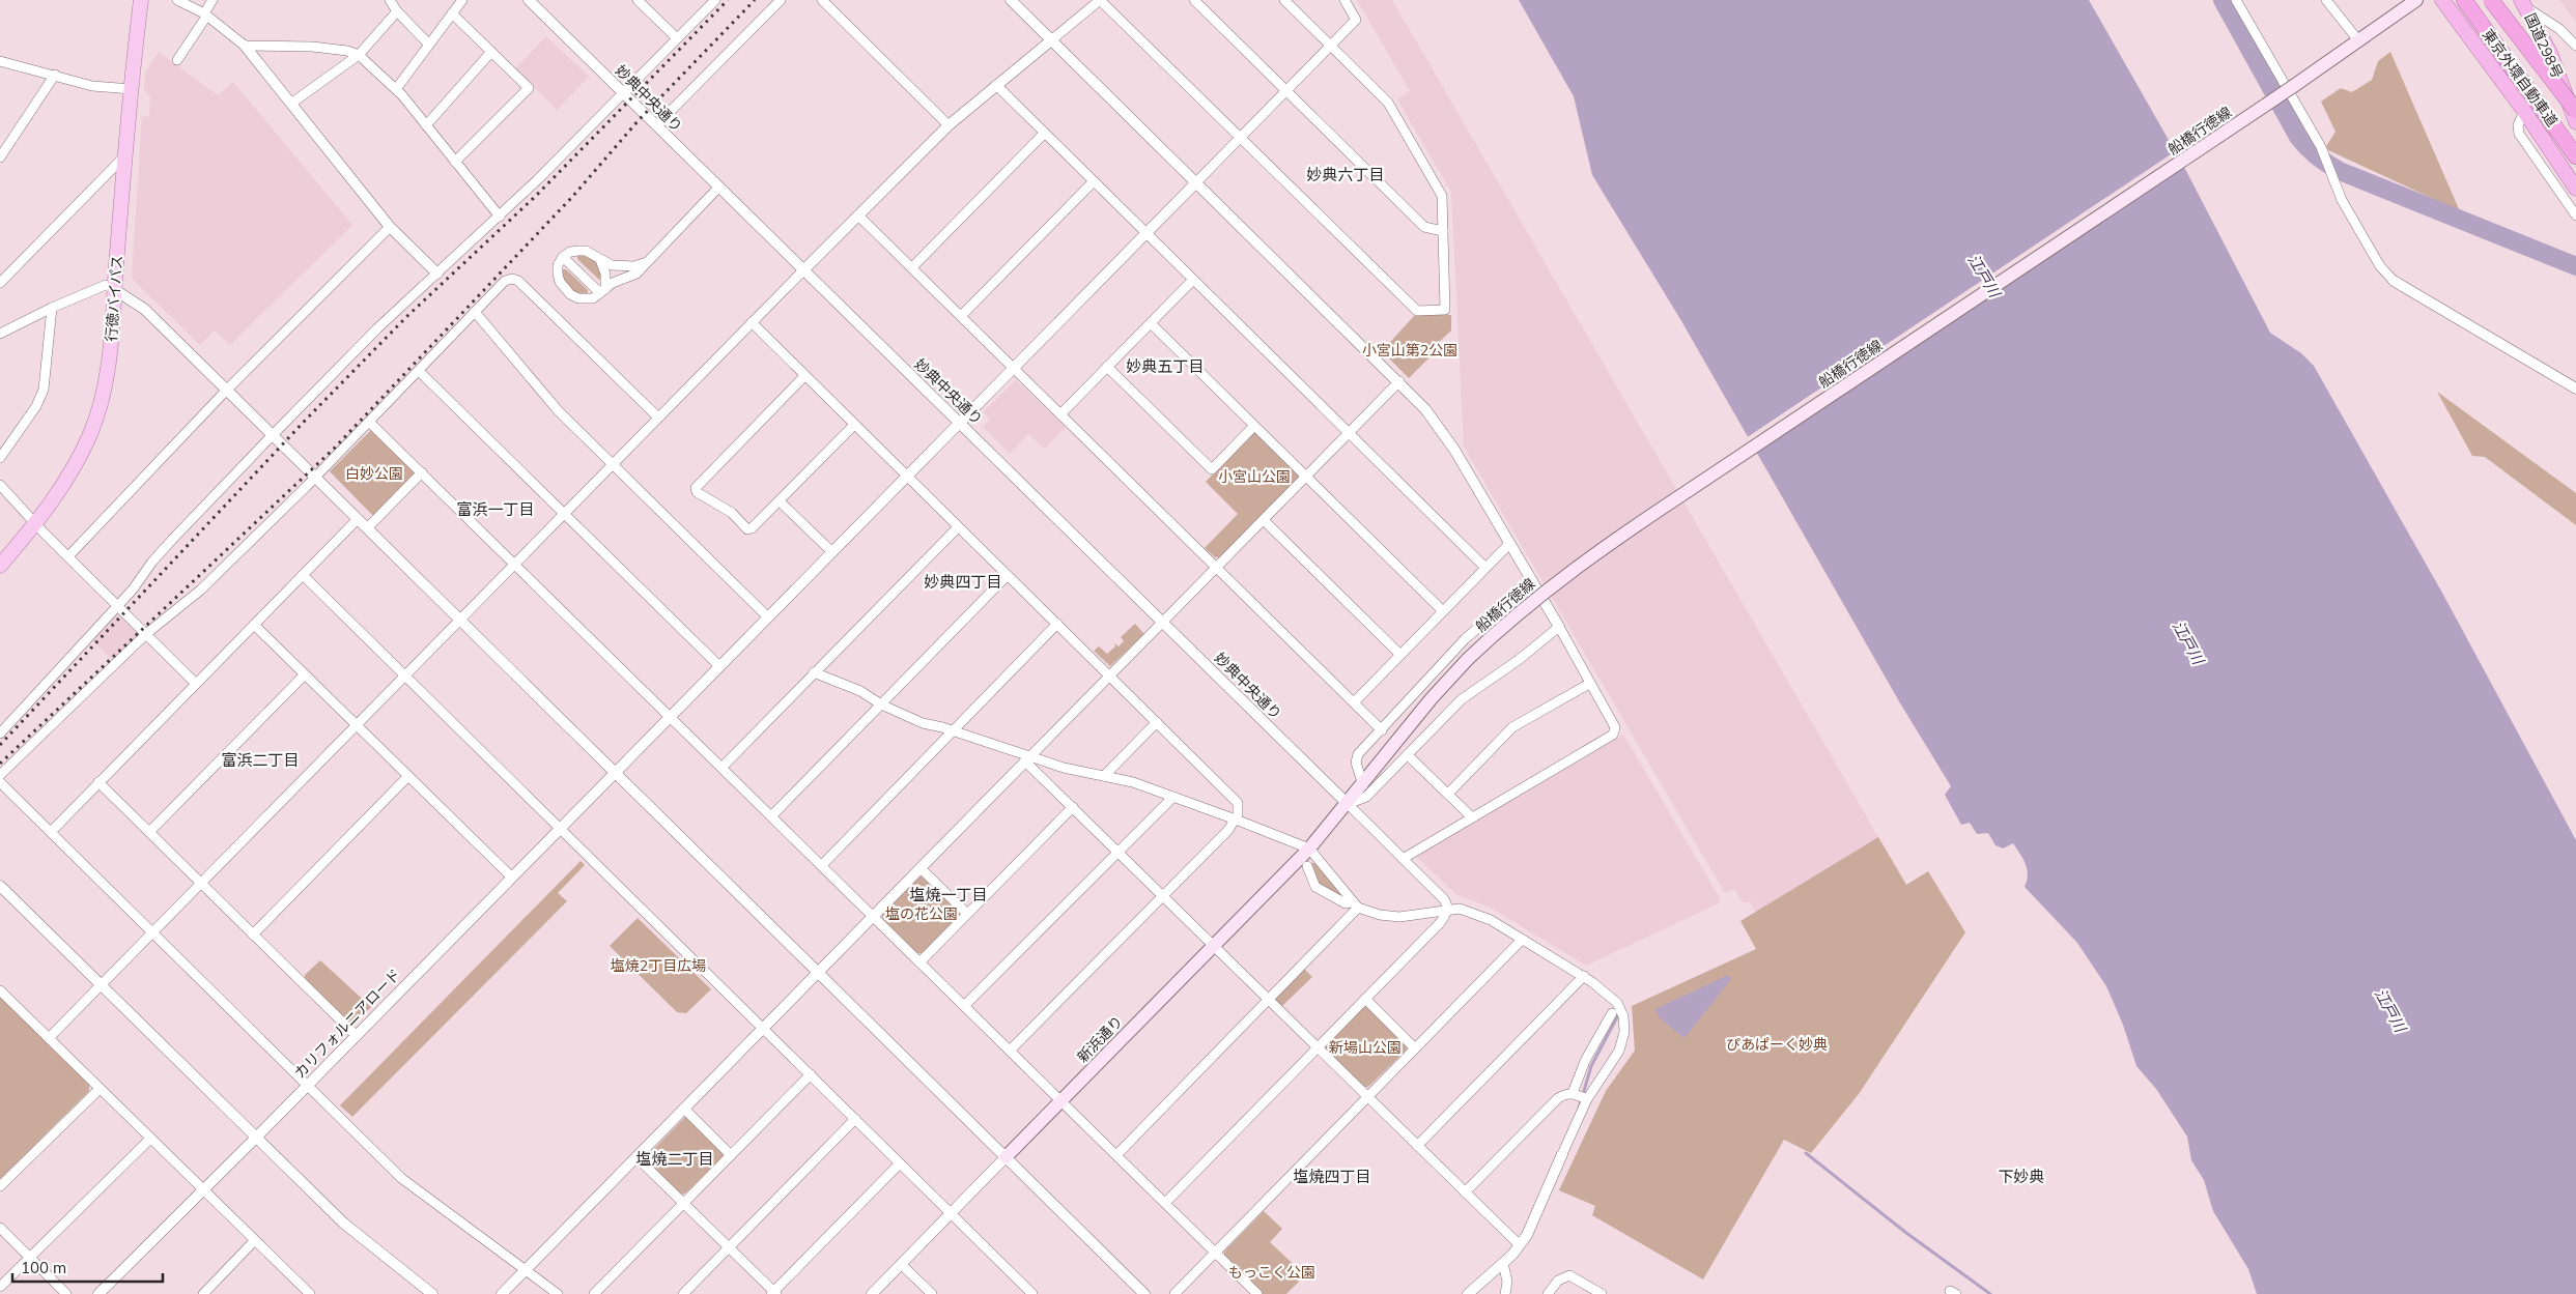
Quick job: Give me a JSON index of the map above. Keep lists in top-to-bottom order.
{
  "streets": {
    "highway": ["国道298号", "東京外環自動車道"],
    "main road": ["船橋行徳線", "行徳バイパス", "新浜通り"],
    "street": ["妙典中央通り", "カリフォルニアロード"]
  },
  "crossings": [
    ["妙典中央通り", "船橋行徳線"],
    ["妙典中央通り", "カリフォルニアロード"],
    ["妙典中央通り", "新浜通り"],
    ["船橋行徳線", "新浜通り"]
  ],
  "districts": [
    "妙典六丁目",
    "妙典五丁目",
    "富浜一丁目",
    "妙典四丁目",
    "富浜二丁目",
    "塩焼一丁目",
    "塩焼二丁目",
    "塩焼四丁目",
    "下妙典"
  ],
  "water": ["江戸川"],
  "parks": [
    "小宮山第2公園",
    "白妙公園",
    "小宮山公園",
    "塩の花公園",
    "塩焼2丁目広場",
    "ぴあぱーく妙典",
    "新場山公園",
    "もっこく公園"
  ],
  "scale_bar": "100 m"
}
